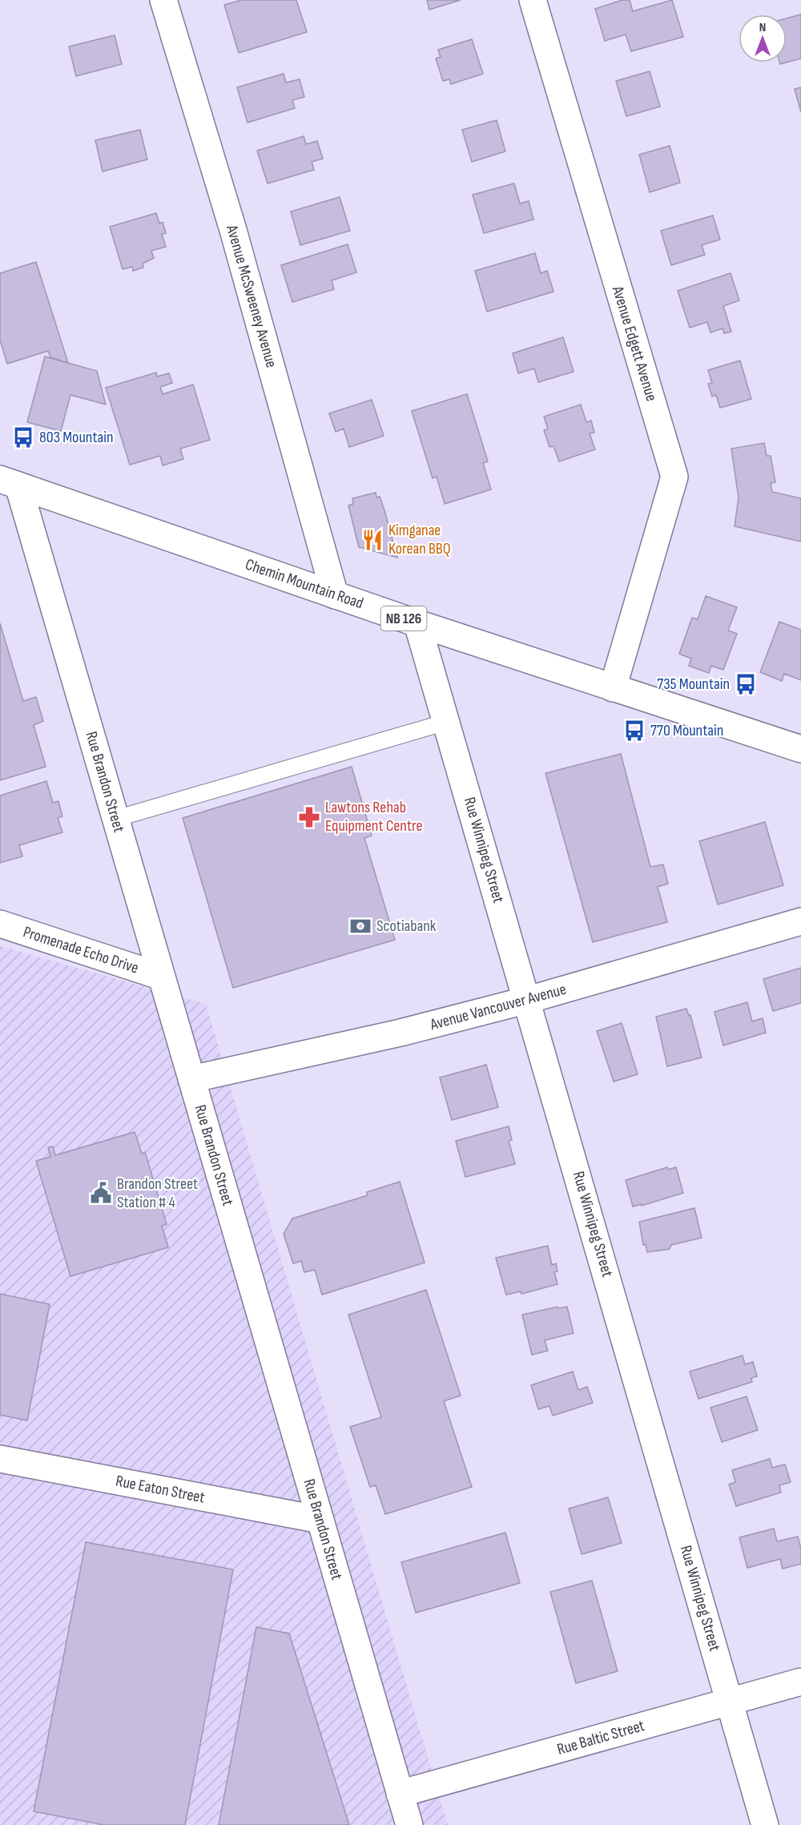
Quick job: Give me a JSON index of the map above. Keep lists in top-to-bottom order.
{
  "streets": {
    "street": [
      "Avenue McSweeney Avenue",
      "Avenue Edgett Avenue",
      "Chemin Mountain Road",
      "NB 126",
      "Rue Brandon Street",
      "Rue Winnipeg Street",
      "Promenade Echo Drive",
      "Avenue Vancouver Avenue",
      "Rue Eaton Street",
      "Rue Baltic Street"
    ]
  },
  "crossings": [
    ["Avenue McSweeney Avenue", "Chemin Mountain Road"],
    ["Avenue Edgett Avenue", "Chemin Mountain Road"],
    ["Chemin Mountain Road", "Rue Brandon Street"],
    ["Chemin Mountain Road", "Rue Winnipeg Street"],
    ["Rue Brandon Street", "Promenade Echo Drive"],
    ["Rue Brandon Street", "Avenue Vancouver Avenue"],
    ["Rue Brandon Street", "Rue Eaton Street"],
    ["Rue Brandon Street", "Rue Baltic Street"],
    ["Rue Winnipeg Street", "Avenue Vancouver Avenue"],
    ["Rue Winnipeg Street", "Rue Baltic Street"]
  ],
  "places": {
    "bus stop": ["803 Mountain", "735 Mountain", "770 Mountain"],
    "restaurant": ["Kimganae Korean BBQ"],
    "pharmacy": ["Lawtons Rehab Equipment Centre"],
    "bank": ["Scotiabank"],
    "public building": ["Brandon Street Station # 4"]
  },
  "north": "top"
}
